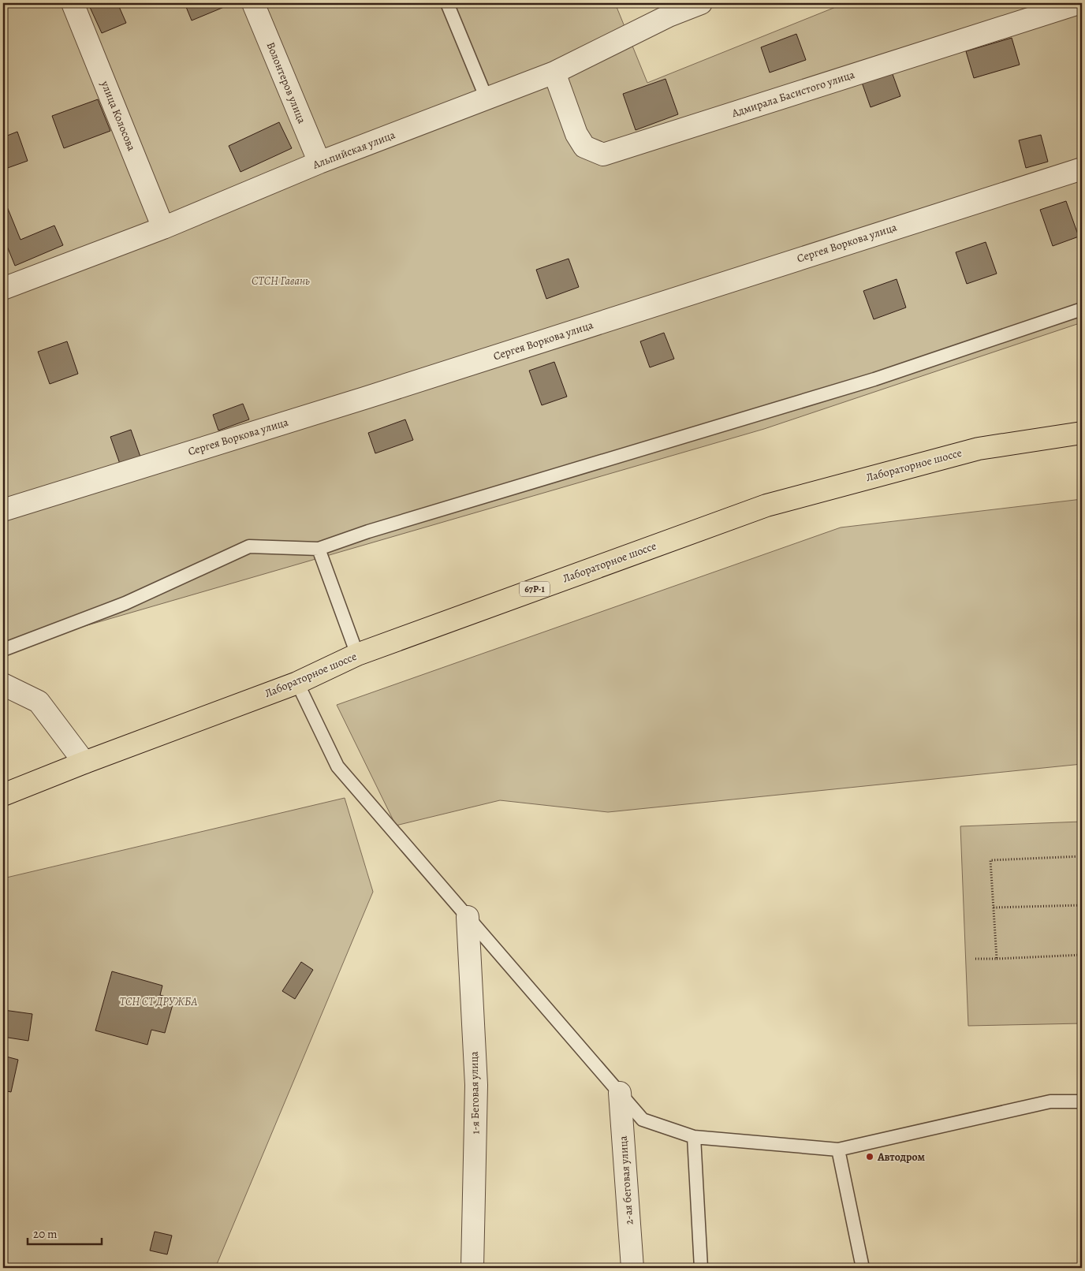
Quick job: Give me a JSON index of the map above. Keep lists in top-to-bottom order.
{
  "streets": {
    "main road": ["Лабораторное шоссе", "67Р-1"],
    "street": [
      "Волонтеров улица",
      "Адмирала Басистого улица",
      "улица Колосова",
      "Альпийская улица",
      "Сергея Воркова улица",
      "1-я Беговая улица",
      "2-ая беговая улица"
    ]
  },
  "crossings": [
    ["Волонтеров улица", "Альпийская улица"],
    ["Адмирала Басистого улица", "Альпийская улица"],
    ["улица Колосова", "Альпийская улица"]
  ],
  "parks": ["СТСН Гавань", "ТСН СТ ДРУЖБА"],
  "places": ["Автодром"],
  "scale_bar": "20 m"
}
